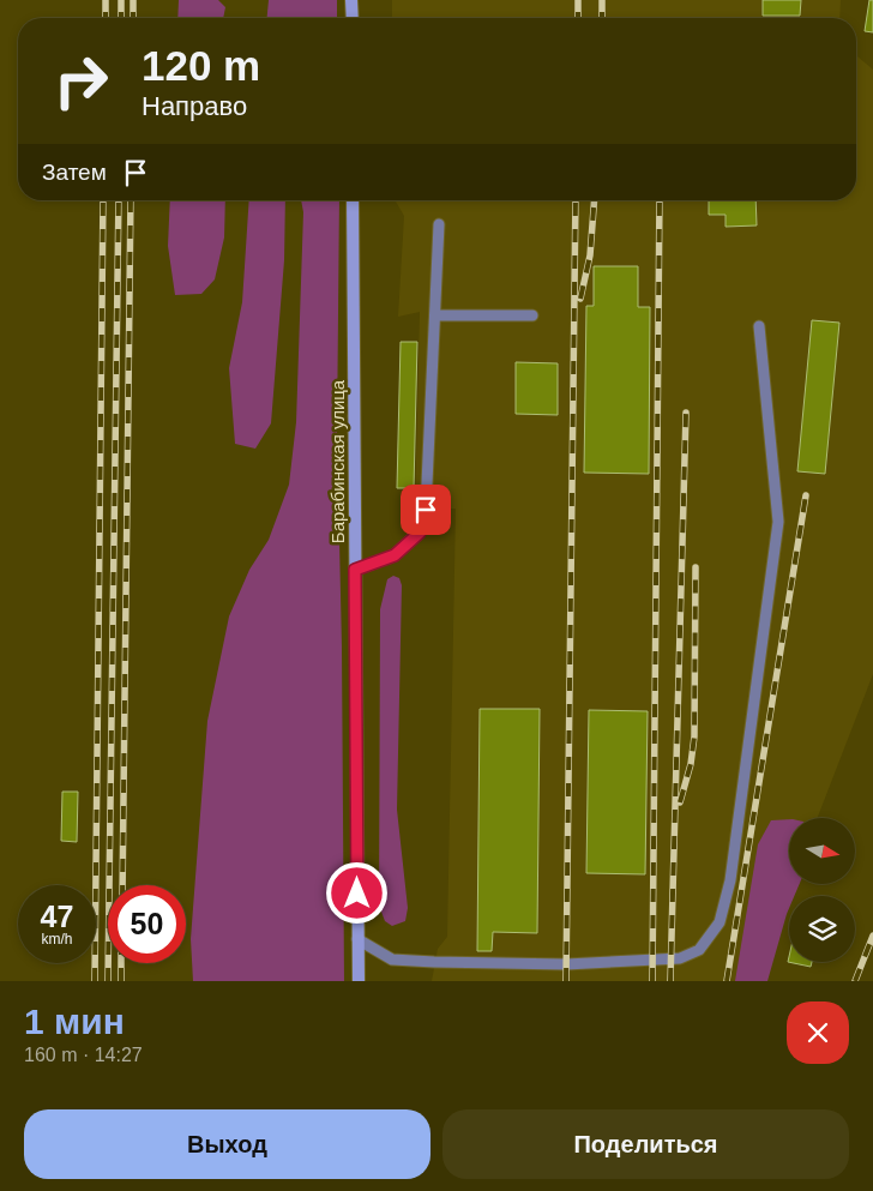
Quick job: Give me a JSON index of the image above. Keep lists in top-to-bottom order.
{
  "streets": {
    "main road": ["Барабинская улица"]
  },
  "north": "right",
  "page": {
    "turn": ["120 m", "Направо"],
    "then": "Затем",
    "speed": "47 km/h",
    "limit": "50",
    "heading": ["1 мин", "160 m · 14:27"],
    "buttons": ["Выход", "Поделиться"]
  }
}
